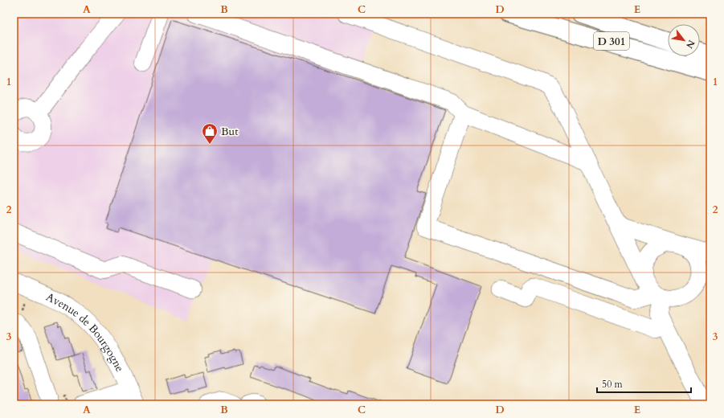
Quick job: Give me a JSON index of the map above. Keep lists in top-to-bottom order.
{
  "streets": {
    "highway": ["D 301"],
    "street": ["Avenue de Bourgogne"]
  },
  "places": {
    "shop": ["But"]
  },
  "scale_bar": "50 m",
  "north": "bottom right",
  "grid": {
    "columns": [
      "A",
      "B",
      "C",
      "D",
      "E"
    ],
    "rows": ["1", "2", "3"]
  }
}
